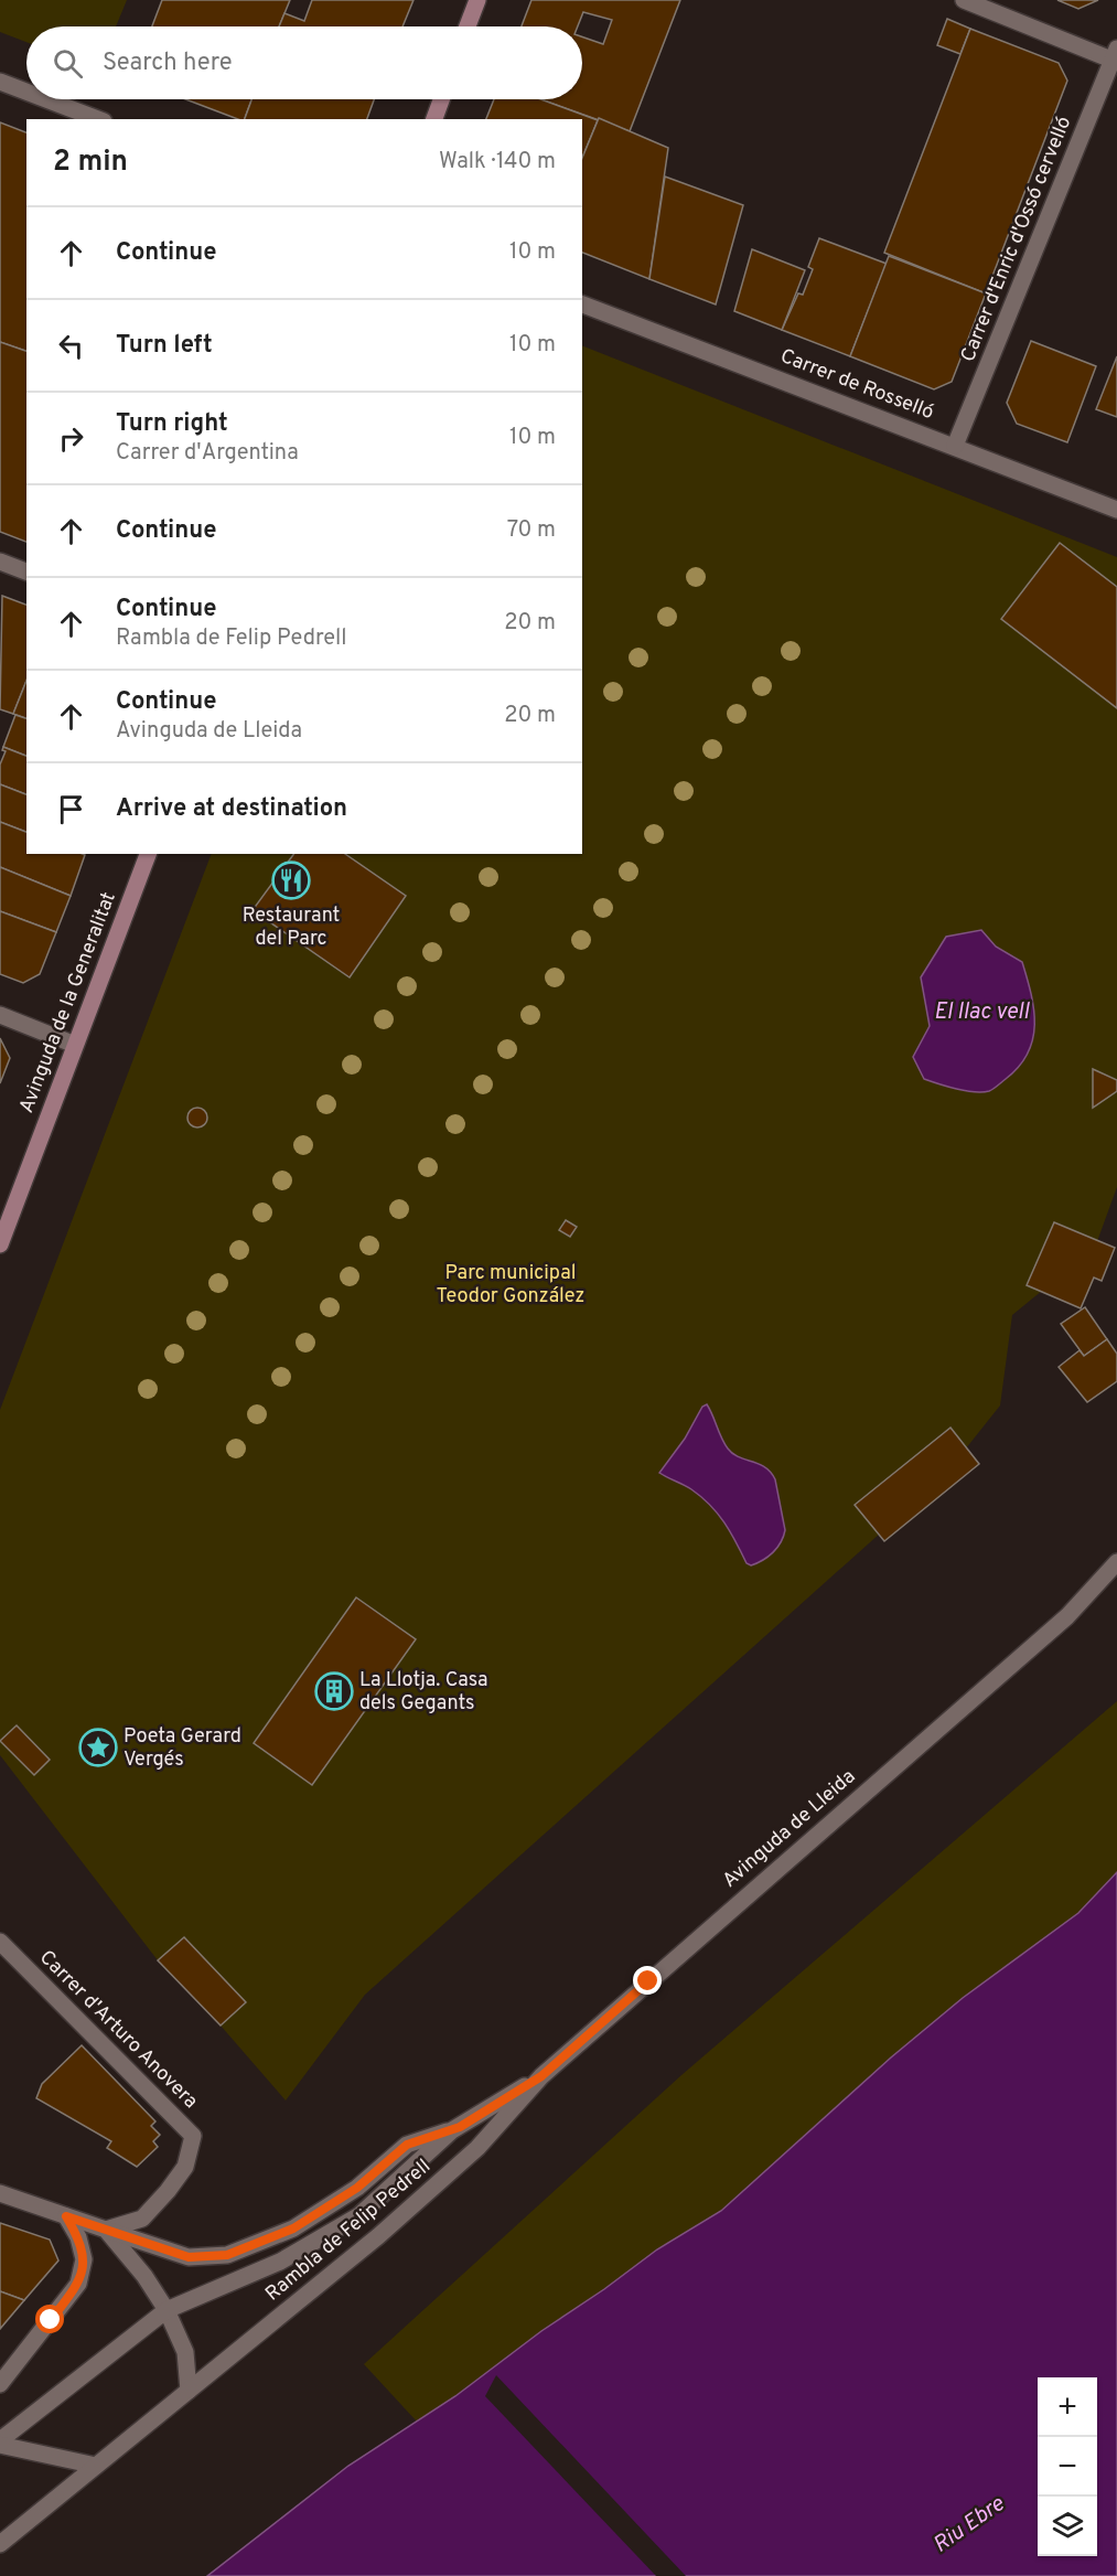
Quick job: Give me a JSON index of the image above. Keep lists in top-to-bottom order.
{
  "streets": {
    "street": [
      "Carrer d'Enric d'Ossó cervelló",
      "Carrer de Rosselló",
      "Avinguda de la Generalitat",
      "Avinguda de Lleida",
      "Carrer d'Arturo Anovera",
      "Rambla de Felip Pedrell"
    ]
  },
  "crossings": [
    ["Carrer d'Enric d'Ossó cervelló", "Carrer de Rosselló"],
    ["Avinguda de Lleida", "Rambla de Felip Pedrell"]
  ],
  "water": ["El llac vell", "Riu Ebre"],
  "parks": ["Parc municipal Teodor González"],
  "places": {
    "restaurant": ["Restaurant del Parc"],
    "building": ["La Llotja. Casa dels Gegants"],
    "place": ["Poeta Gerard Vergés"]
  },
  "page": {
    "search": "Search here",
    "heading": ["2 min", "Walk · 140 m"],
    "list": [
      ["Continue", "10 m"],
      ["Turn left", "10 m"],
      ["Turn right", "Carrer d'Argentina", "10 m"],
      ["Continue", "70 m"],
      ["Continue", "Rambla de Felip Pedrell", "20 m"],
      ["Continue", "Avinguda de Lleida", "20 m"],
      "Arrive at destination"
    ],
    "map_buttons": ["+", "−"]
  }
}
